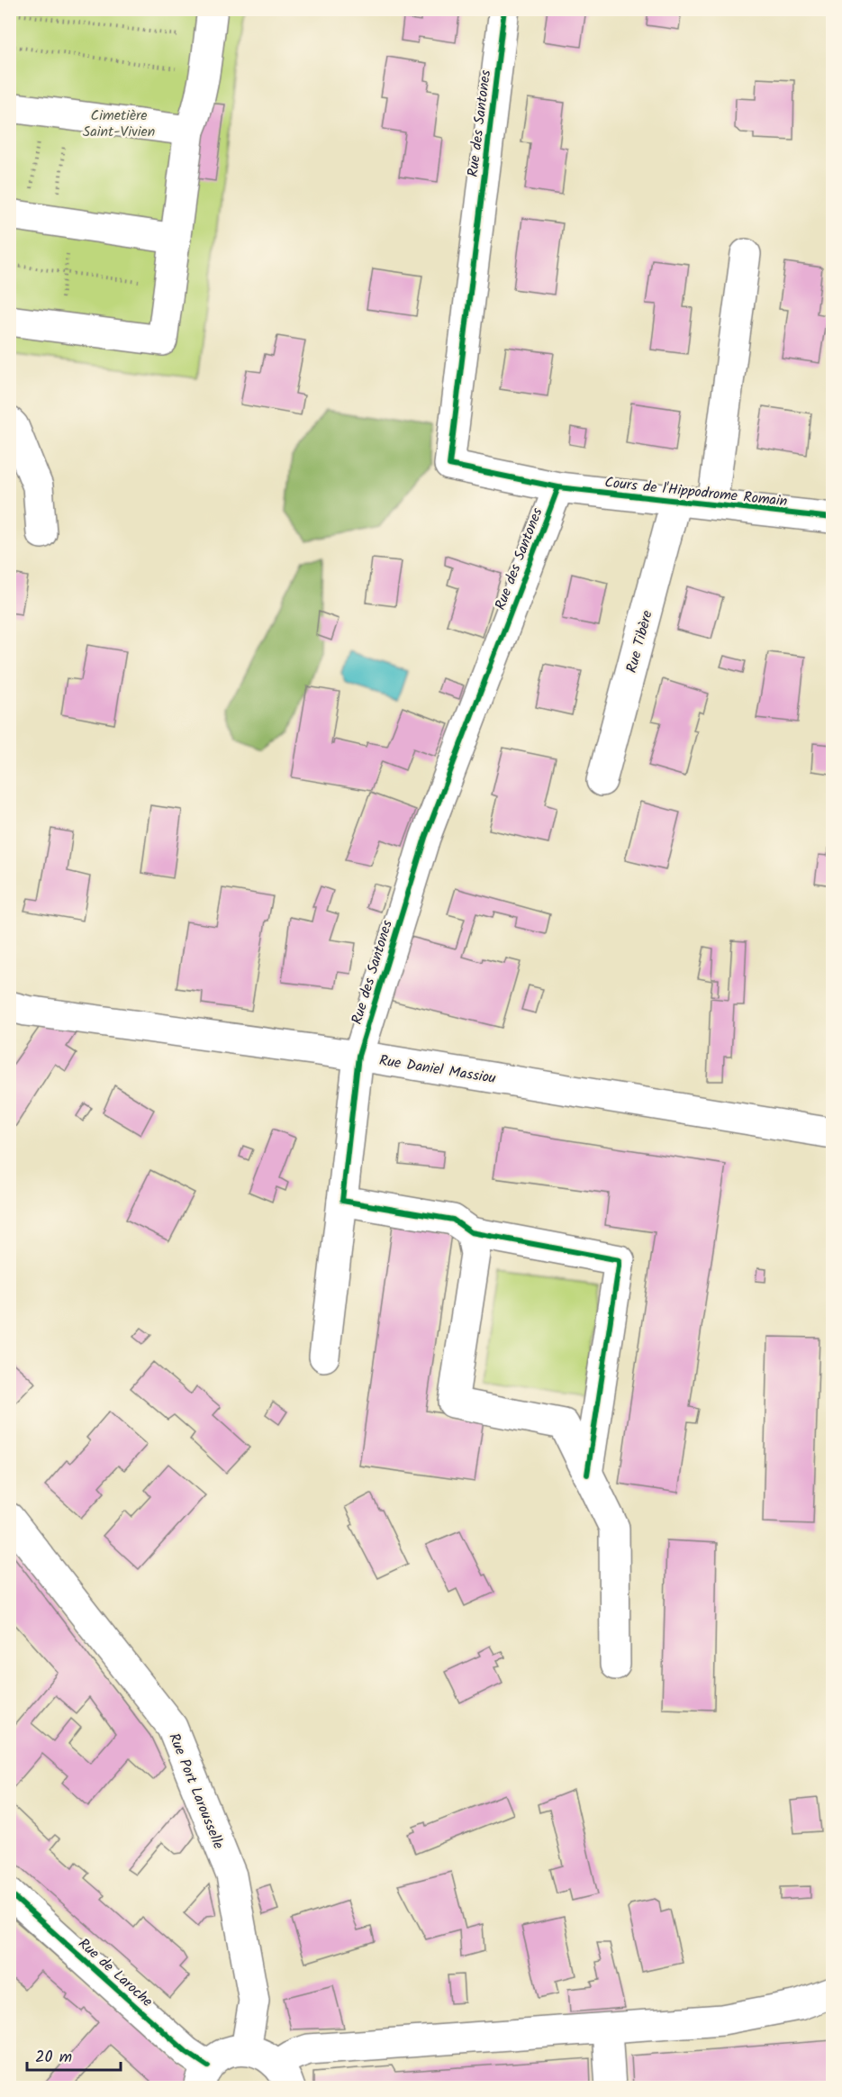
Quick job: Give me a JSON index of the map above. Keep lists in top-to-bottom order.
{
  "streets": {
    "street": [
      "Rue des Santones",
      "Cours de l'Hippodrome Romain",
      "Rue Tibère",
      "Rue Daniel Massiou",
      "Rue Port Larousselle",
      "Rue de Laroche"
    ]
  },
  "crossings": [
    ["Rue des Santones", "Cours de l'Hippodrome Romain"],
    ["Rue des Santones", "Rue Daniel Massiou"],
    ["Cours de l'Hippodrome Romain", "Rue Tibère"]
  ],
  "parks": ["Cimetière Saint-Vivien"],
  "scale_bar": "20 m"
}
